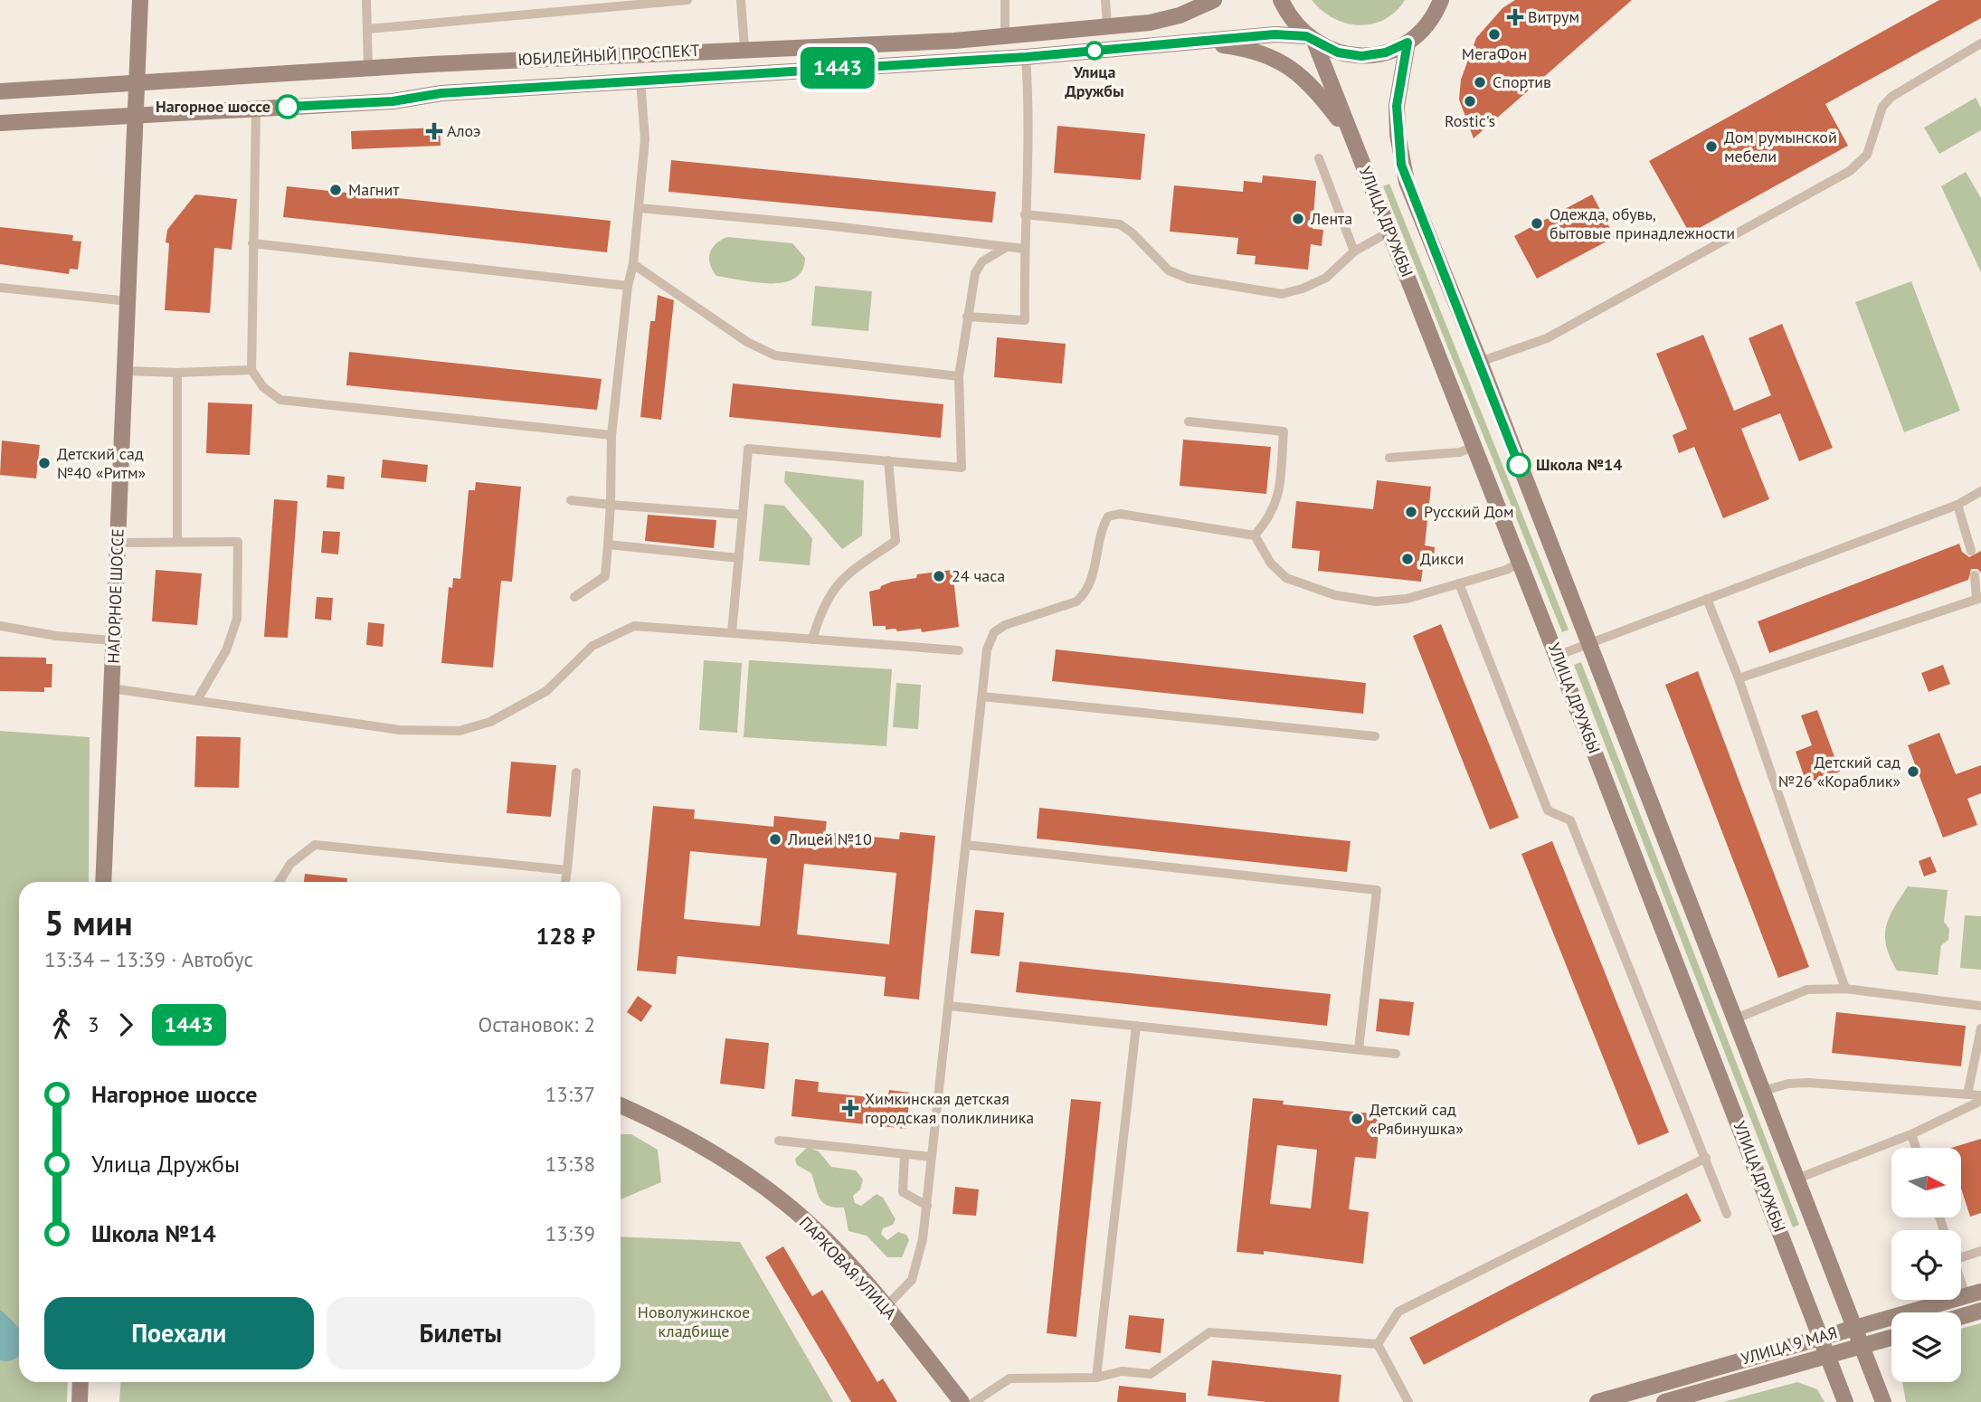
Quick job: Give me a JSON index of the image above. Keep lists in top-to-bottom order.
{
  "streets": {
    "main road": [
      "ЮБИЛЕЙНЫЙ ПРОСПЕКТ",
      "УЛИЦА ДРУЖБЫ",
      "НАГОРНОЕ ШОССЕ",
      "ПАРКОВАЯ УЛИЦА",
      "УЛИЦА 9 МАЯ"
    ]
  },
  "crossings": [
    ["ЮБИЛЕЙНЫЙ ПРОСПЕКТ", "УЛИЦА ДРУЖБЫ"],
    ["ЮБИЛЕЙНЫЙ ПРОСПЕКТ", "НАГОРНОЕ ШОССЕ"],
    ["УЛИЦА ДРУЖБЫ", "УЛИЦА 9 МАЯ"]
  ],
  "parks": ["Новолужинское кладбище"],
  "places": {
    "health": ["Витрум", "Алоэ", "Химкинская детская городская поликлиника"],
    "other": [
      "МегаФон",
      "Улица Дружбы",
      "Спортив",
      "Rostic's",
      "Нагорное шоссе",
      "Дом румынской мебели",
      "Магнит",
      "Лента",
      "Одежда, обувь, бытовые принадлежности",
      "Детский сад №40 «Ритм»",
      "Школа №14",
      "Русский Дом",
      "Дикси",
      "24 часа",
      "Детский сад №26 «Кораблик»",
      "Лицей №10",
      "Детский сад «Рябинушка»"
    ]
  },
  "lines": ["bus line 1443"],
  "north": "right",
  "page": {
    "on_map": "1443",
    "heading": ["5 мин", "13:34 – 13:39 · Автобус", "128 ₽"],
    "legs": ["3", "1443", "Остановок: 2"],
    "list": [
      {
        "name": "Нагорное шоссе",
        "value": "13:37"
      },
      {
        "name": "Улица Дружбы",
        "value": "13:38"
      },
      {
        "name": "Школа №14",
        "value": "13:39"
      }
    ],
    "buttons": ["Поехали", "Билеты"]
  }
}
